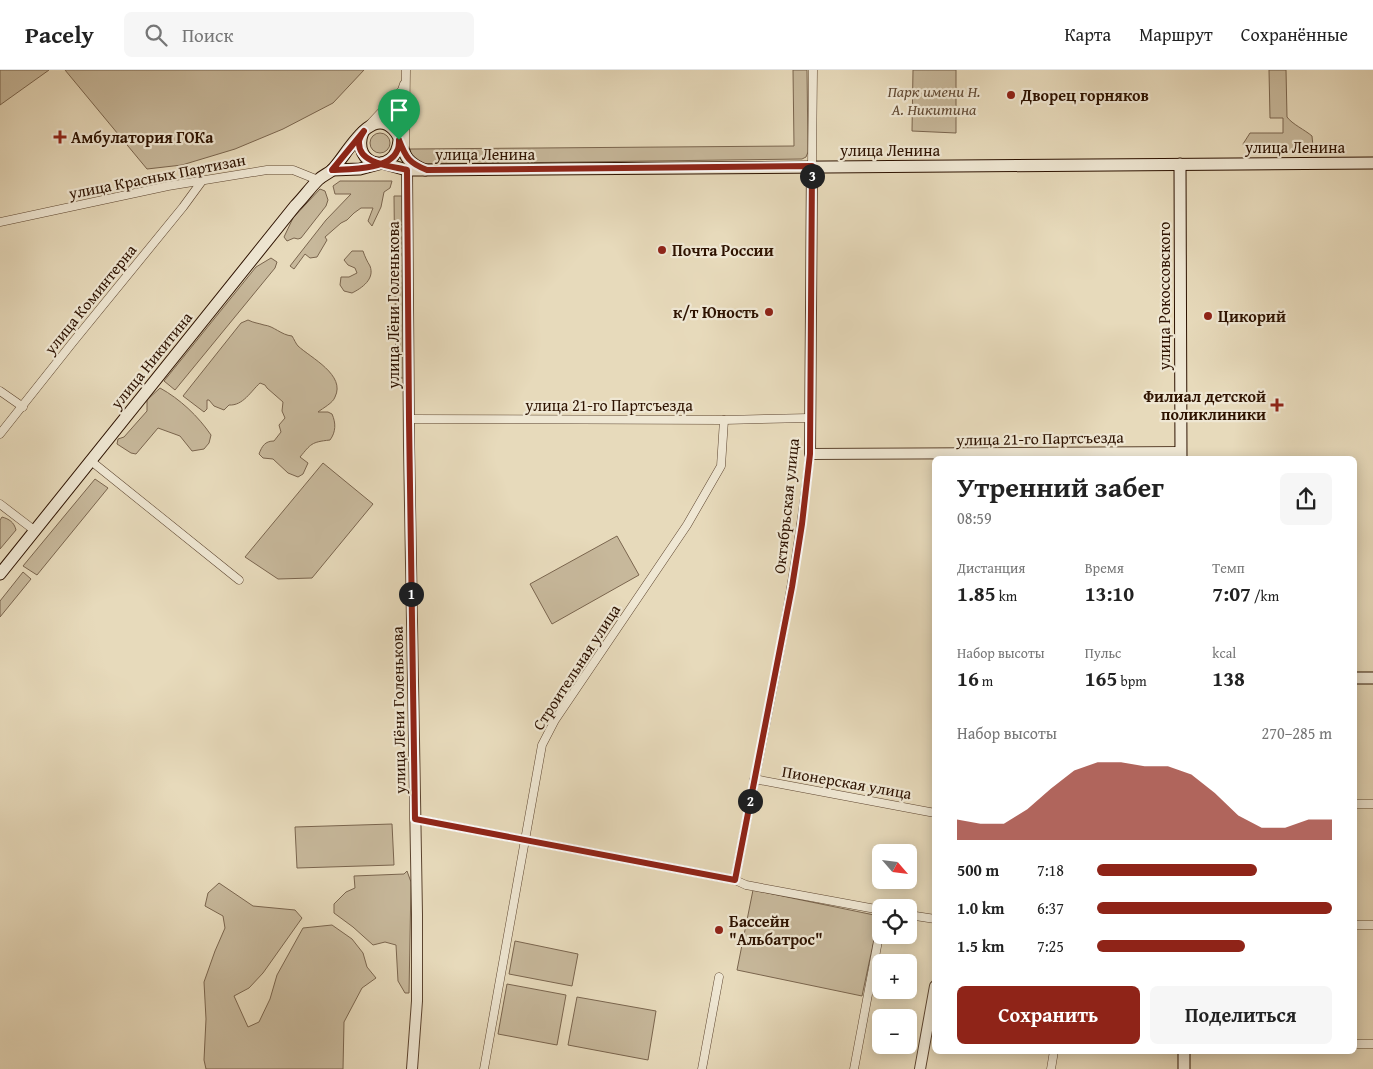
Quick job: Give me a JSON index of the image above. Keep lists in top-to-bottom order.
{
  "streets": {
    "main road": ["улица Ленина", "улица Рокоссовского", "улица Никитина"],
    "street": [
      "улица Красных Партизан",
      "улица Коминтерна",
      "улица Лёни Голенькова",
      "улица 21-го Партсъезда",
      "Октябрьская улица",
      "Строительная улица",
      "Пионерская улица"
    ]
  },
  "crossings": [
    ["улица Ленина", "улица Рокоссовского"],
    ["улица Ленина", "улица Лёни Голенькова"],
    ["улица Ленина", "улица Никитина"],
    ["улица Ленина", "Октябрьская улица"],
    ["улица Красных Партизан", "улица Коминтерна"],
    ["улица Красных Партизан", "улица Никитина"],
    ["улица Рокоссовского", "улица 21-го Партсъезда"],
    ["улица Лёни Голенькова", "улица 21-го Партсъезда"],
    ["улица 21-го Партсъезда", "Октябрьская улица"],
    ["улица 21-го Партсъезда", "Строительная улица"],
    ["Октябрьская улица", "Пионерская улица"]
  ],
  "parks": ["Парк имени Н. А. Никитина"],
  "places": {
    "other": [
      "Дворец горняков",
      "Почта России",
      "к/т Юность",
      "Цикорий",
      "Бассейн \"Альбатрос\""
    ],
    "health": ["Амбулатория ГОКа", "Филиал детской поликлиники"]
  },
  "north": "bottom right",
  "page": {
    "header": "Pacely",
    "search": "Поиск",
    "nav": ["Карта", "Маршрут", "Сохранённые"],
    "pins": ["3", "1", "2"],
    "heading": ["Утренний забег", "08:59"],
    "stats": [
      ["Дистанция", "1.85 km"],
      ["Время", "13:10"],
      ["Темп", "7:07 /km"],
      ["Набор высоты", "16 m"],
      ["Пульс", "165 bpm"],
      ["kcal", "138"]
    ],
    "chart": ["Набор высоты", "270–285 m"],
    "map_buttons": ["+", "−"],
    "list": [
      {
        "name": "500 m",
        "note": "7:18"
      },
      {
        "name": "1.0 km",
        "note": "6:37"
      },
      {
        "name": "1.5 km",
        "note": "7:25"
      }
    ],
    "buttons": ["Сохранить", "Поделиться"]
  }
}
